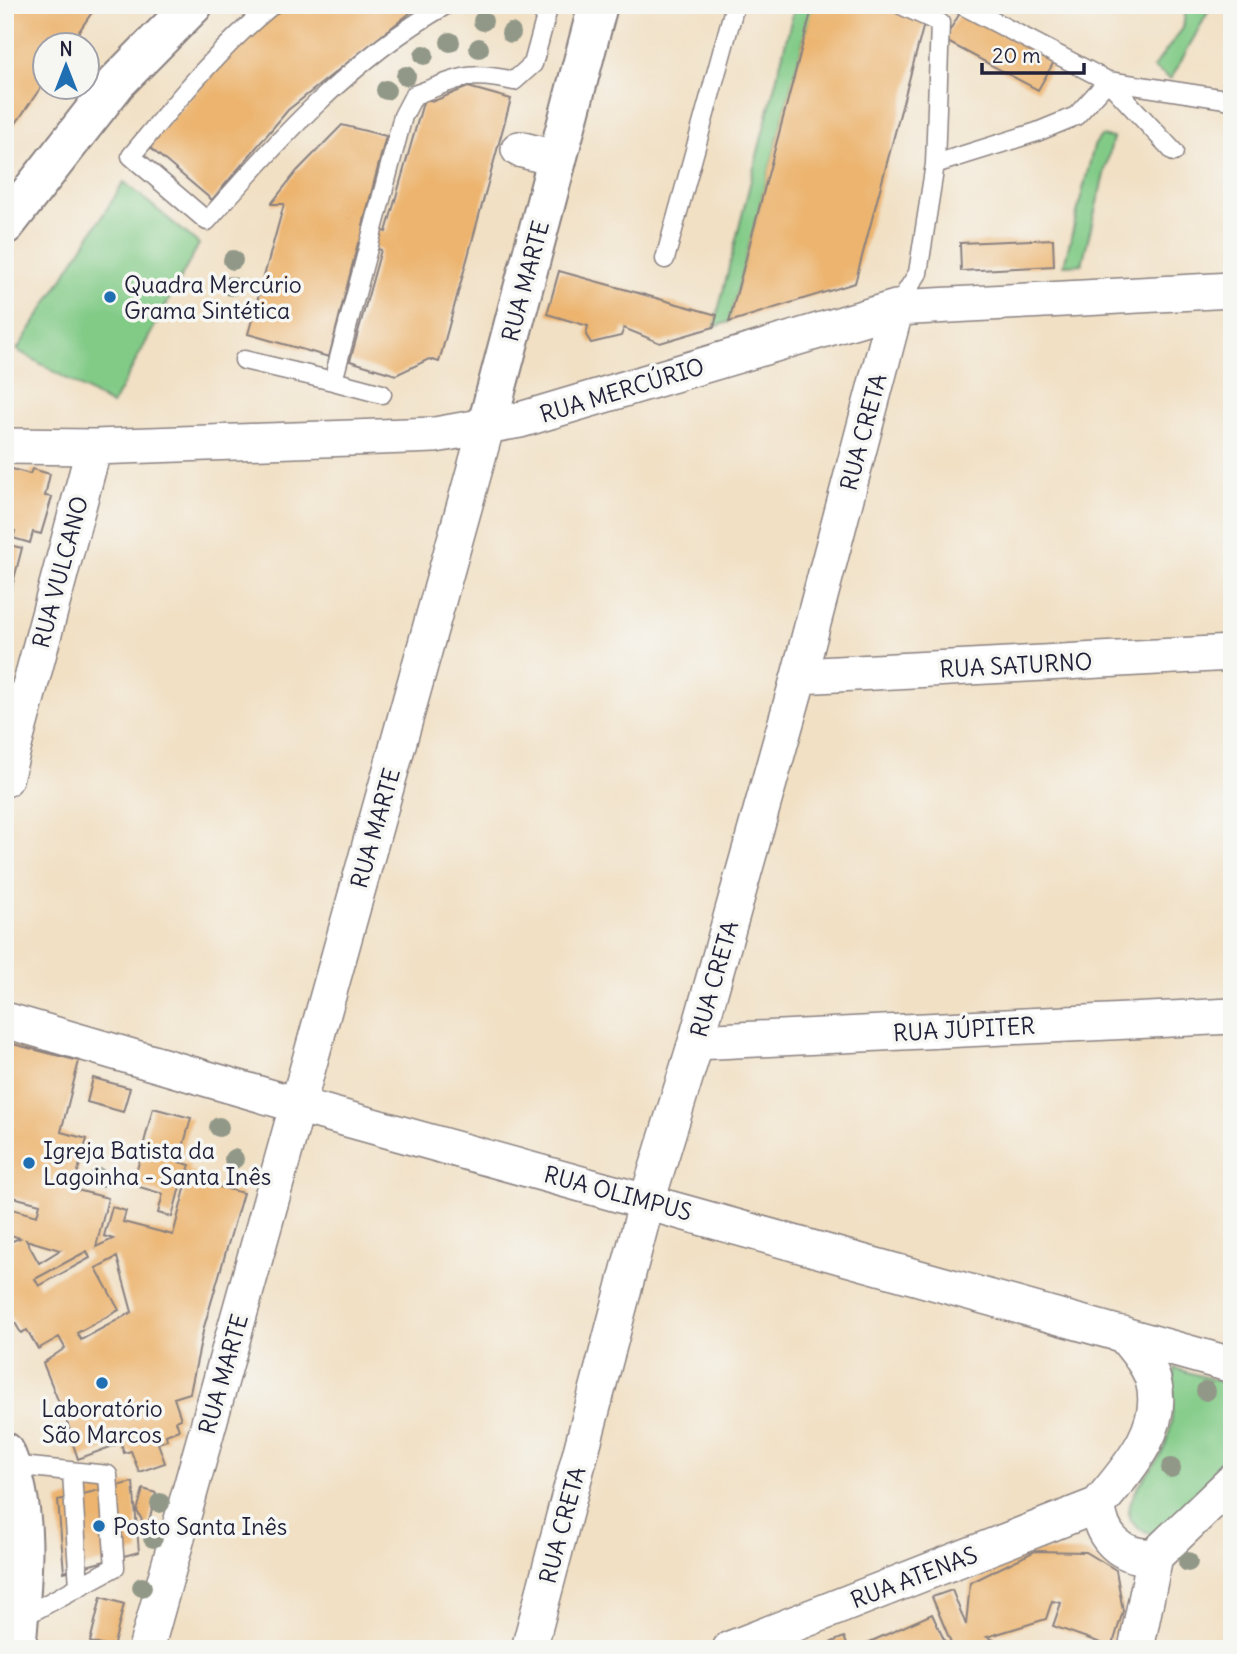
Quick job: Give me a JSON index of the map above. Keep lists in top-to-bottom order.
{
  "streets": {
    "street": [
      "RUA MARTE",
      "RUA MERCÚRIO",
      "RUA CRETA",
      "RUA VULCANO",
      "RUA SATURNO",
      "RUA JÚPITER",
      "RUA OLIMPUS",
      "RUA ATENAS"
    ]
  },
  "crossings": [
    ["RUA MARTE", "RUA MERCÚRIO"],
    ["RUA MARTE", "RUA OLIMPUS"],
    ["RUA MERCÚRIO", "RUA CRETA"],
    ["RUA MERCÚRIO", "RUA VULCANO"],
    ["RUA CRETA", "RUA SATURNO"],
    ["RUA CRETA", "RUA JÚPITER"],
    ["RUA CRETA", "RUA OLIMPUS"]
  ],
  "places": [
    "Quadra Mercúrio Grama Sintética",
    "Igreja Batista da Lagoinha - Santa Inês",
    "Laboratório São Marcos",
    "Posto Santa Inês"
  ],
  "scale_bar": "20 m",
  "north": "top"
}
